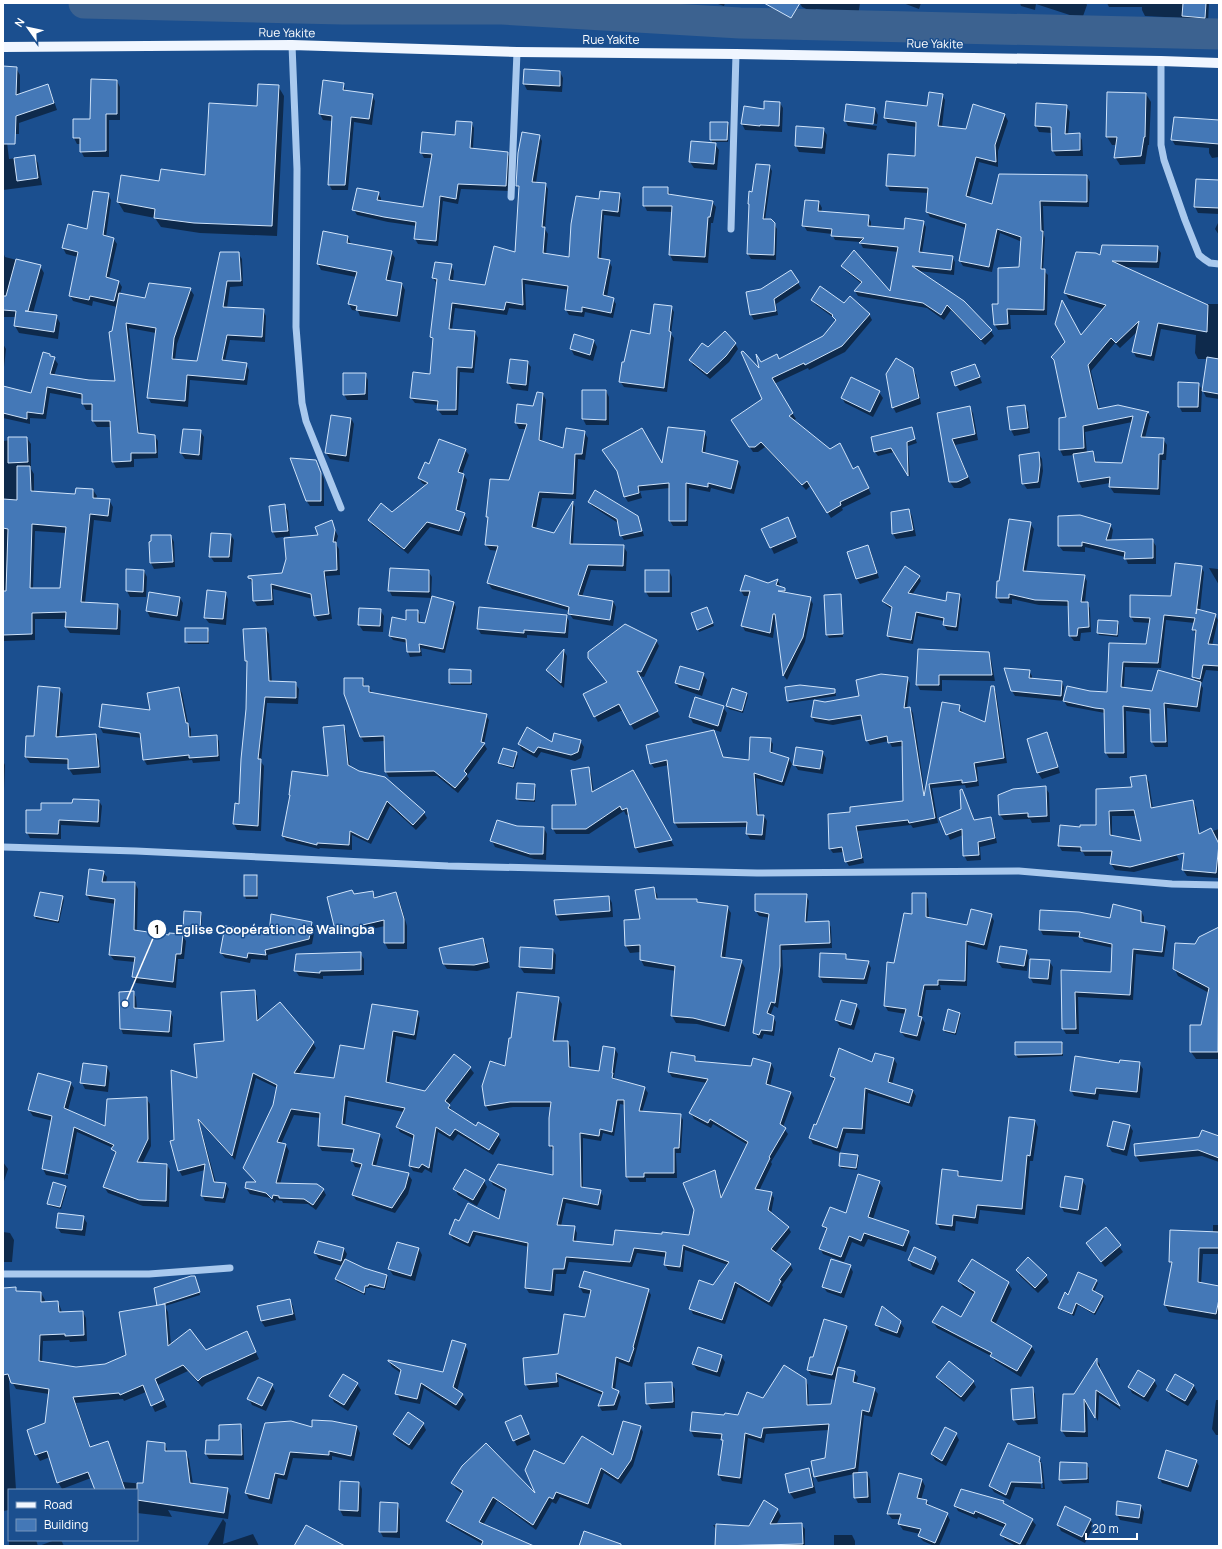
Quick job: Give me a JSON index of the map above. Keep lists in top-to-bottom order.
{
  "streets": {
    "main road": ["Rue Yakite"]
  },
  "places": ["Eglise Coopération de Walingba"],
  "legend": ["Road", "Building"],
  "scale_bar": "20 m",
  "north": "top left"
}
